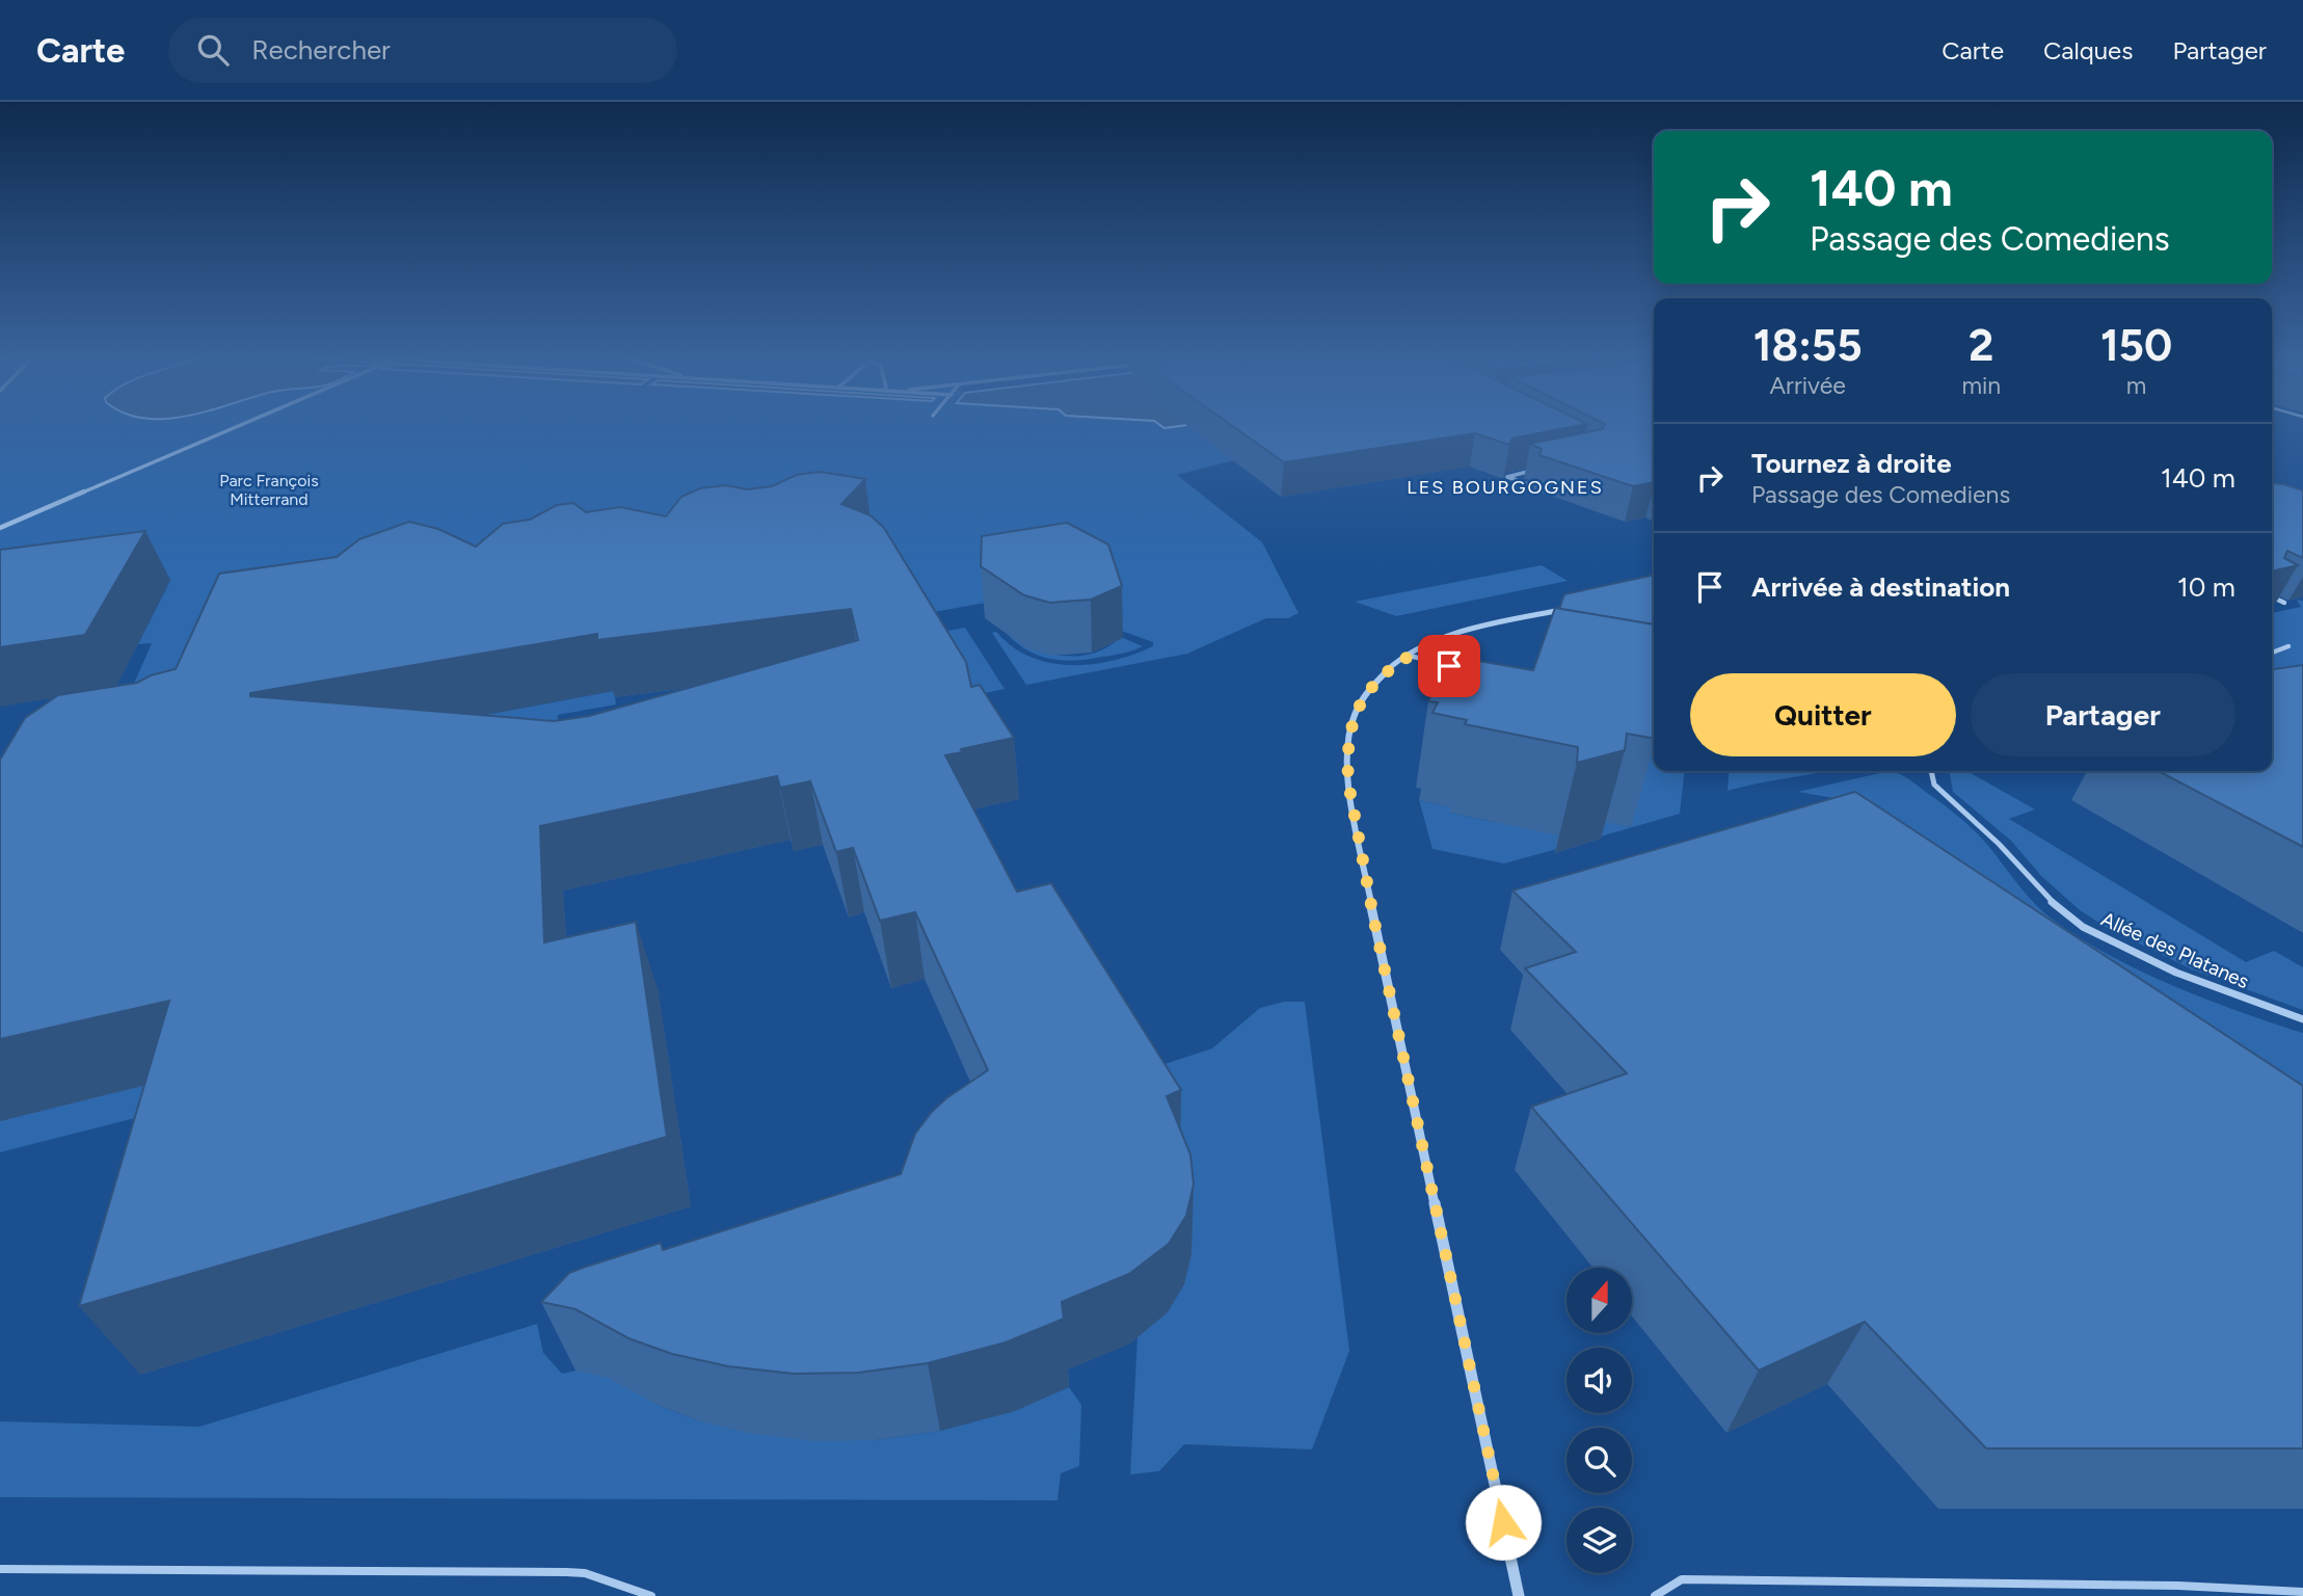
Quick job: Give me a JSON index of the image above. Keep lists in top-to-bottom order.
{
  "streets": {
    "street": ["Allée des Platanes"]
  },
  "districts": ["LES BOURGOGNES"],
  "parks": ["Parc François Mitterrand"],
  "north": "top",
  "page": {
    "header": "Carte",
    "search": "Rechercher",
    "nav": ["Carte", "Calques", "Partager"],
    "turn": ["140 m", "Passage des Comediens"],
    "eta": [
      "18:55",
      "Arrivée",
      "2",
      "min",
      "150",
      "m"
    ],
    "list": [
      {
        "name": "Tournez à droite",
        "note": "Passage des Comediens",
        "value": "140 m"
      },
      {
        "name": "Arrivée à destination",
        "value": "10 m"
      }
    ],
    "buttons": ["Quitter", "Partager"]
  }
}
